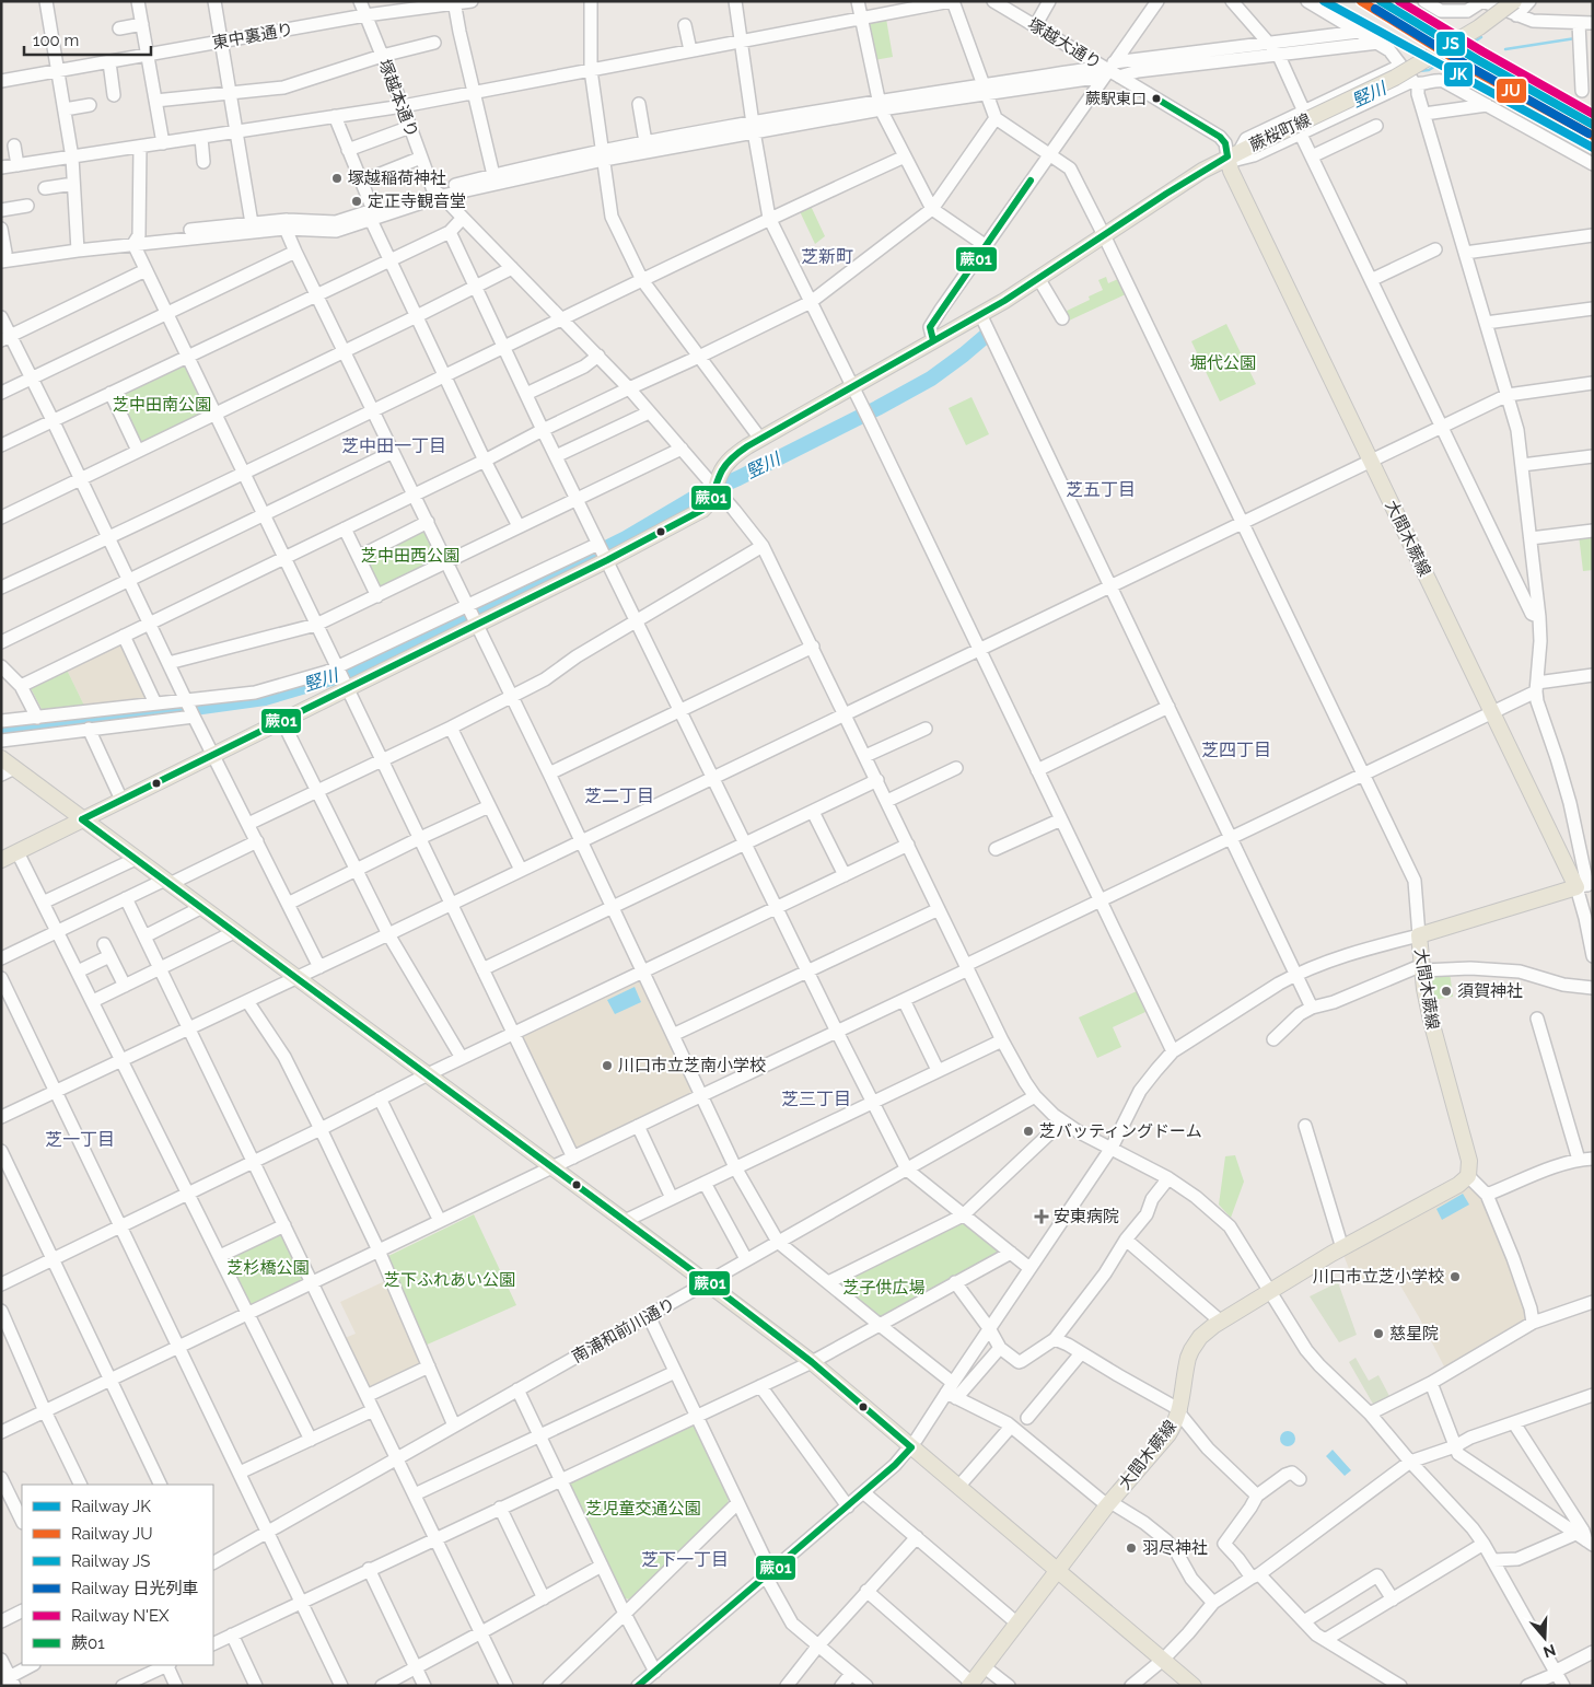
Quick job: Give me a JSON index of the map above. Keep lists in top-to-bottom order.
{
  "streets": {
    "main road": ["蕨桜町線", "大間木蕨線"],
    "street": [
      "東中裏通り",
      "塚越大通り",
      "塚越本通り",
      "南浦和前川通り"
    ]
  },
  "crossings": [
    ["東中裏通り", "塚越本通り"],
    ["塚越大通り", "蕨桜町線"],
    ["塚越大通り", "大間木蕨線"],
    ["蕨桜町線", "大間木蕨線"]
  ],
  "districts": [
    "芝新町",
    "芝中田一丁目",
    "芝五丁目",
    "芝四丁目",
    "芝二丁目",
    "芝三丁目",
    "芝一丁目",
    "芝下一丁目"
  ],
  "water": ["竪川"],
  "parks": [
    "堀代公園",
    "芝中田南公園",
    "芝中田西公園",
    "芝杉橋公園",
    "芝下ふれあい公園",
    "芝子供広場",
    "芝児童交通公園"
  ],
  "places": {
    "other": [
      "蕨駅東口",
      "塚越稲荷神社",
      "定正寺観音堂",
      "須賀神社",
      "川口市立芝南小学校",
      "芝バッティングドーム",
      "川口市立芝小学校",
      "慈星院",
      "羽尽神社"
    ],
    "health": ["安東病院"]
  },
  "lines": [
    "rail line JK",
    "rail line JU",
    "rail line JS",
    "rail line N'EX",
    "rail line 日光列車",
    "transit line 蕨01"
  ],
  "legend": [
    "Railway JK",
    "Railway JU",
    "Railway JS",
    "Railway 日光列車",
    "Railway N'EX",
    "蕨01"
  ],
  "scale_bar": "100 m",
  "north": "bottom"
}
